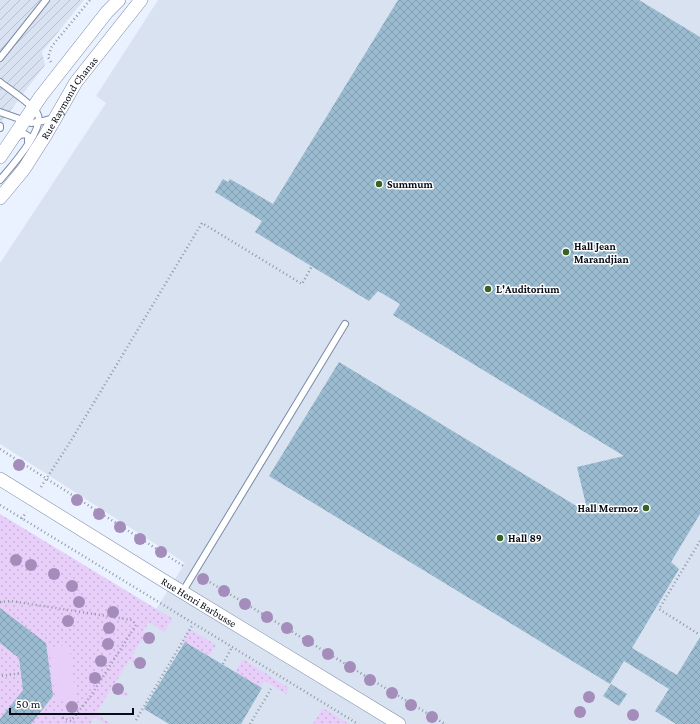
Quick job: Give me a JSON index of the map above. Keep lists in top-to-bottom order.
{
  "streets": {
    "street": ["Rue Raymond Chanas", "Rue Henri Barbusse"]
  },
  "places": [
    "Summum",
    "Hall Jean Marandjian",
    "L'Auditorium",
    "Hall Mermoz",
    "Hall 89"
  ],
  "scale_bar": "50 m"
}
